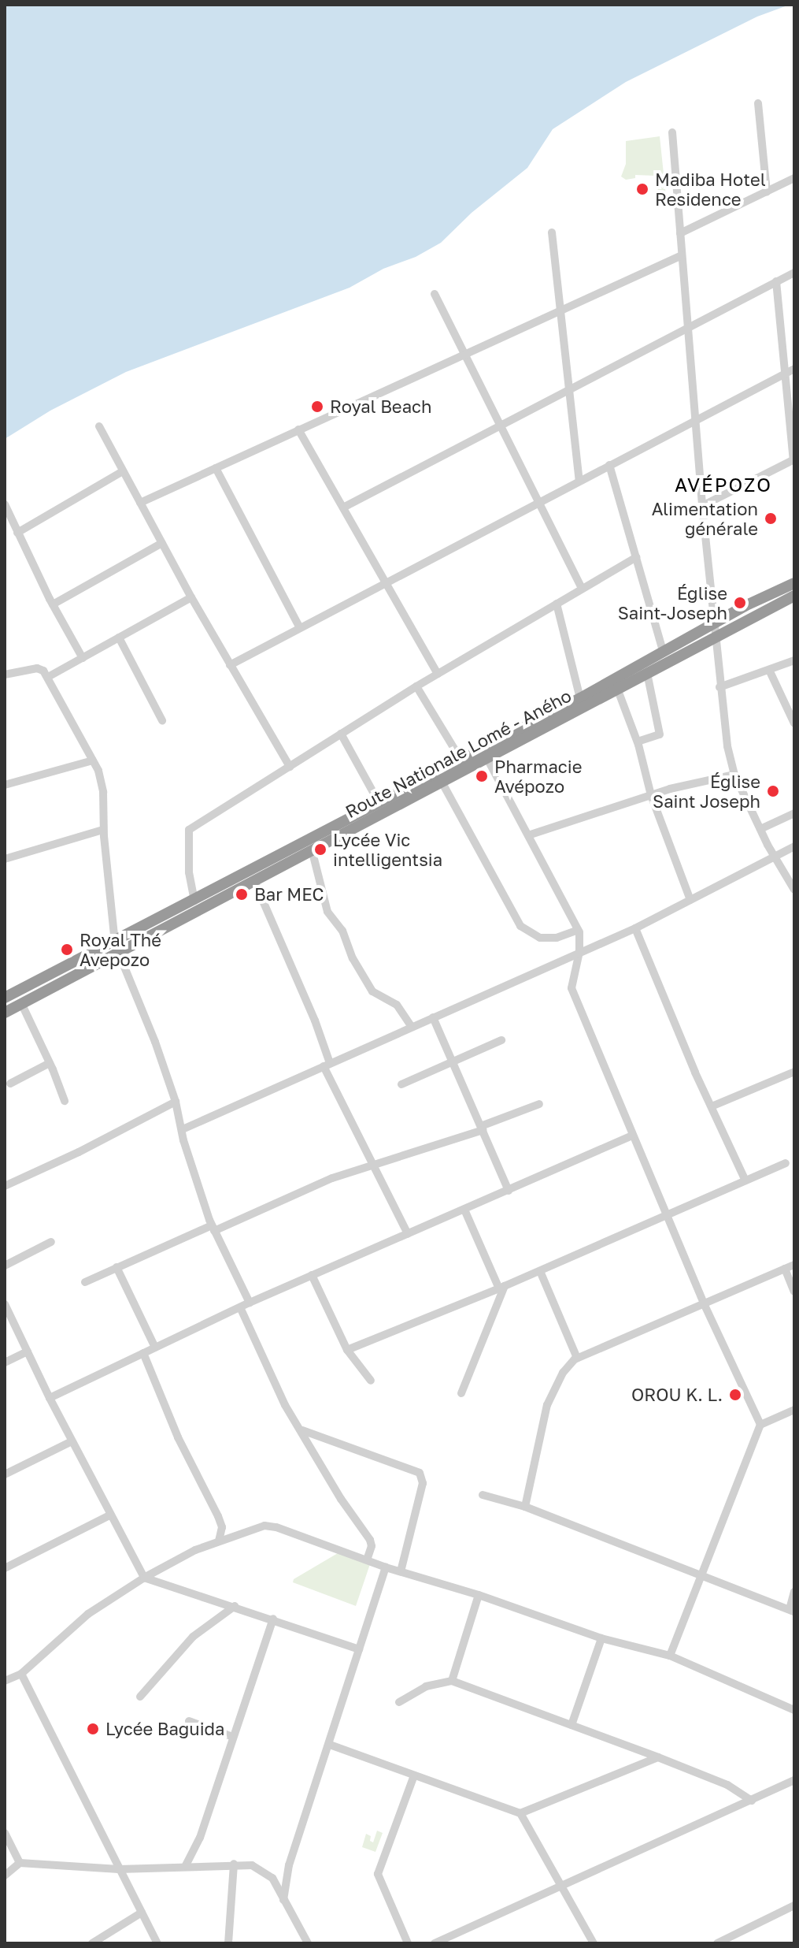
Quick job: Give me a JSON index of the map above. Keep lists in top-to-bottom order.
{
  "streets": {
    "highway": ["Route Nationale Lomé - Aného"]
  },
  "districts": ["AVÉPOZO"],
  "places": [
    "Madiba Hotel Residence",
    "Royal Beach",
    "Alimentation générale",
    "Église Saint-Joseph",
    "Pharmacie Avépozo",
    "Église Saint Joseph",
    "Lycée Vic intelligentsia",
    "Bar MEC",
    "Royal Thé Avepozo",
    "OROU K. L.",
    "Lycée Baguida"
  ]
}
